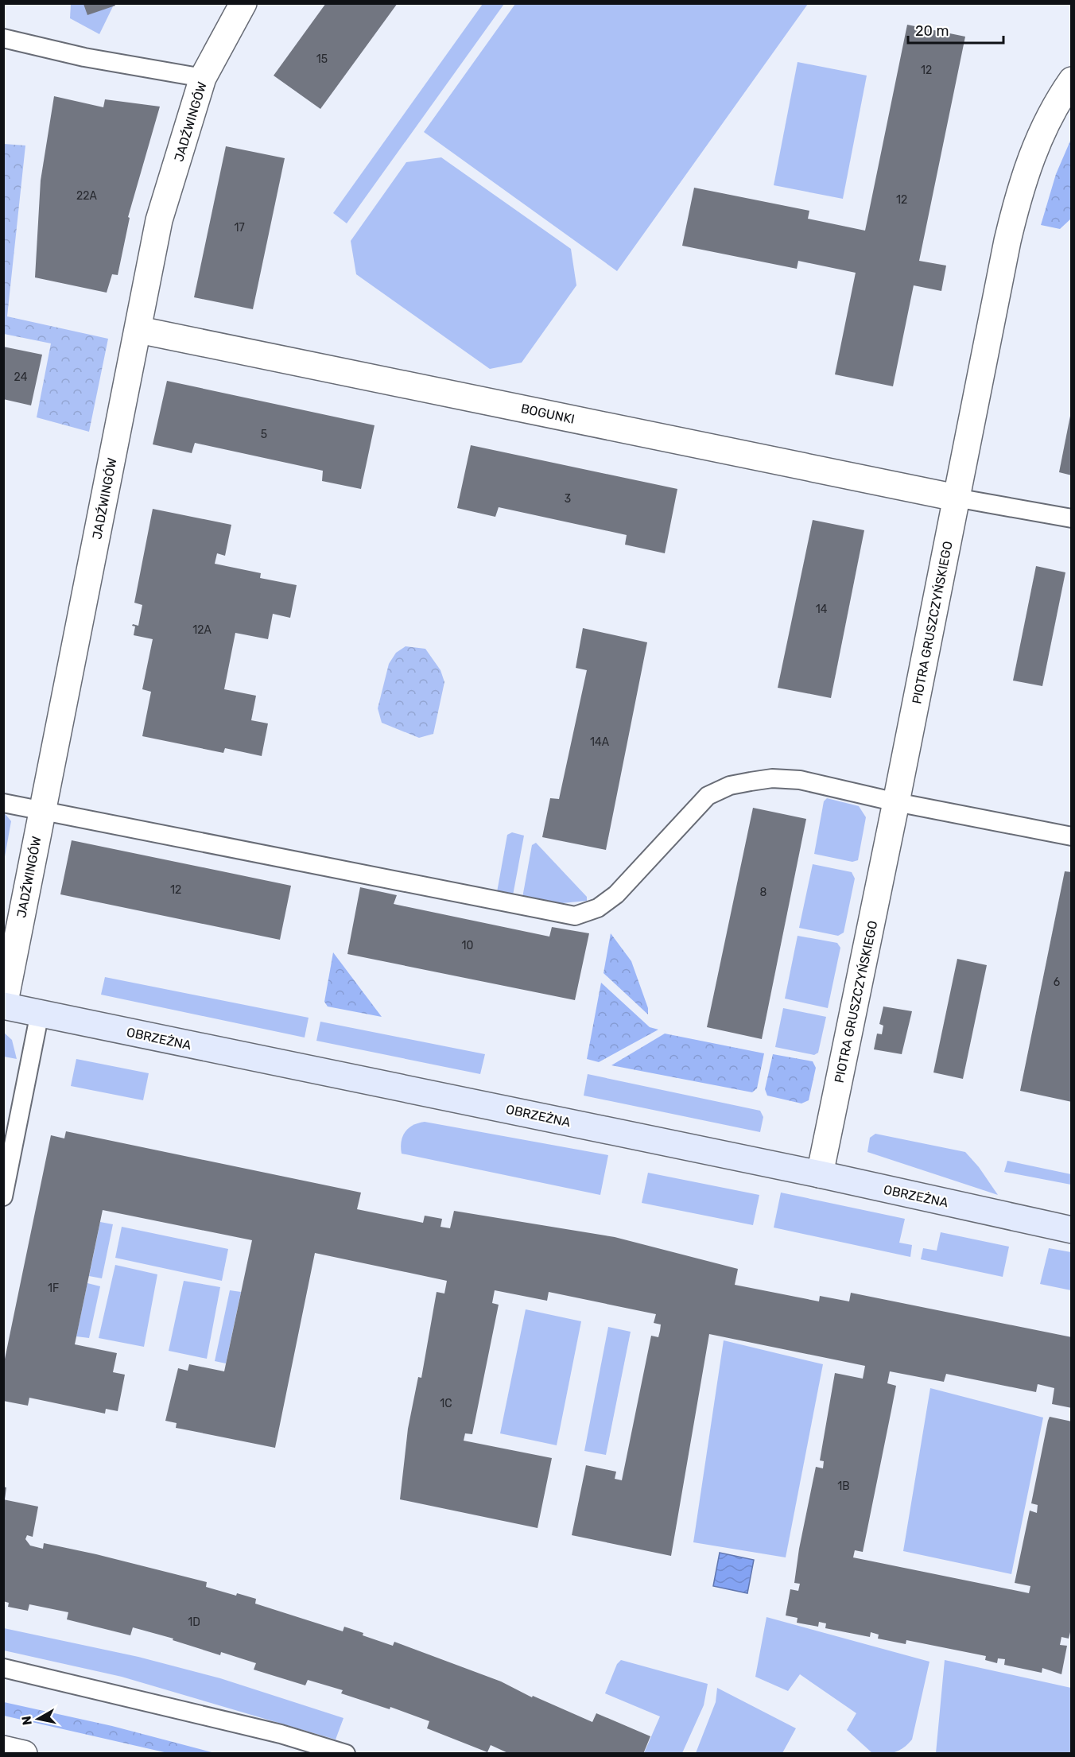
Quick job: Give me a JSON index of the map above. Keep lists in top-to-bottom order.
{
  "streets": {
    "street": [
      "JADŹWINGÓW",
      "BOGUNKI",
      "PIOTRA GRUSZCZYŃSKIEGO",
      "OBRZEŻNA"
    ]
  },
  "crossings": [
    ["JADŹWINGÓW", "BOGUNKI"],
    ["JADŹWINGÓW", "OBRZEŻNA"],
    ["BOGUNKI", "PIOTRA GRUSZCZYŃSKIEGO"],
    ["PIOTRA GRUSZCZYŃSKIEGO", "OBRZEŻNA"]
  ],
  "house_numbers": [
    "15",
    "12",
    "22A",
    "12",
    "17",
    "24",
    "5",
    "3",
    "14",
    "12A",
    "14A",
    "12",
    "8",
    "10",
    "6",
    "1F",
    "1C",
    "1B",
    "1D"
  ],
  "scale_bar": "20 m",
  "north": "left"
}
